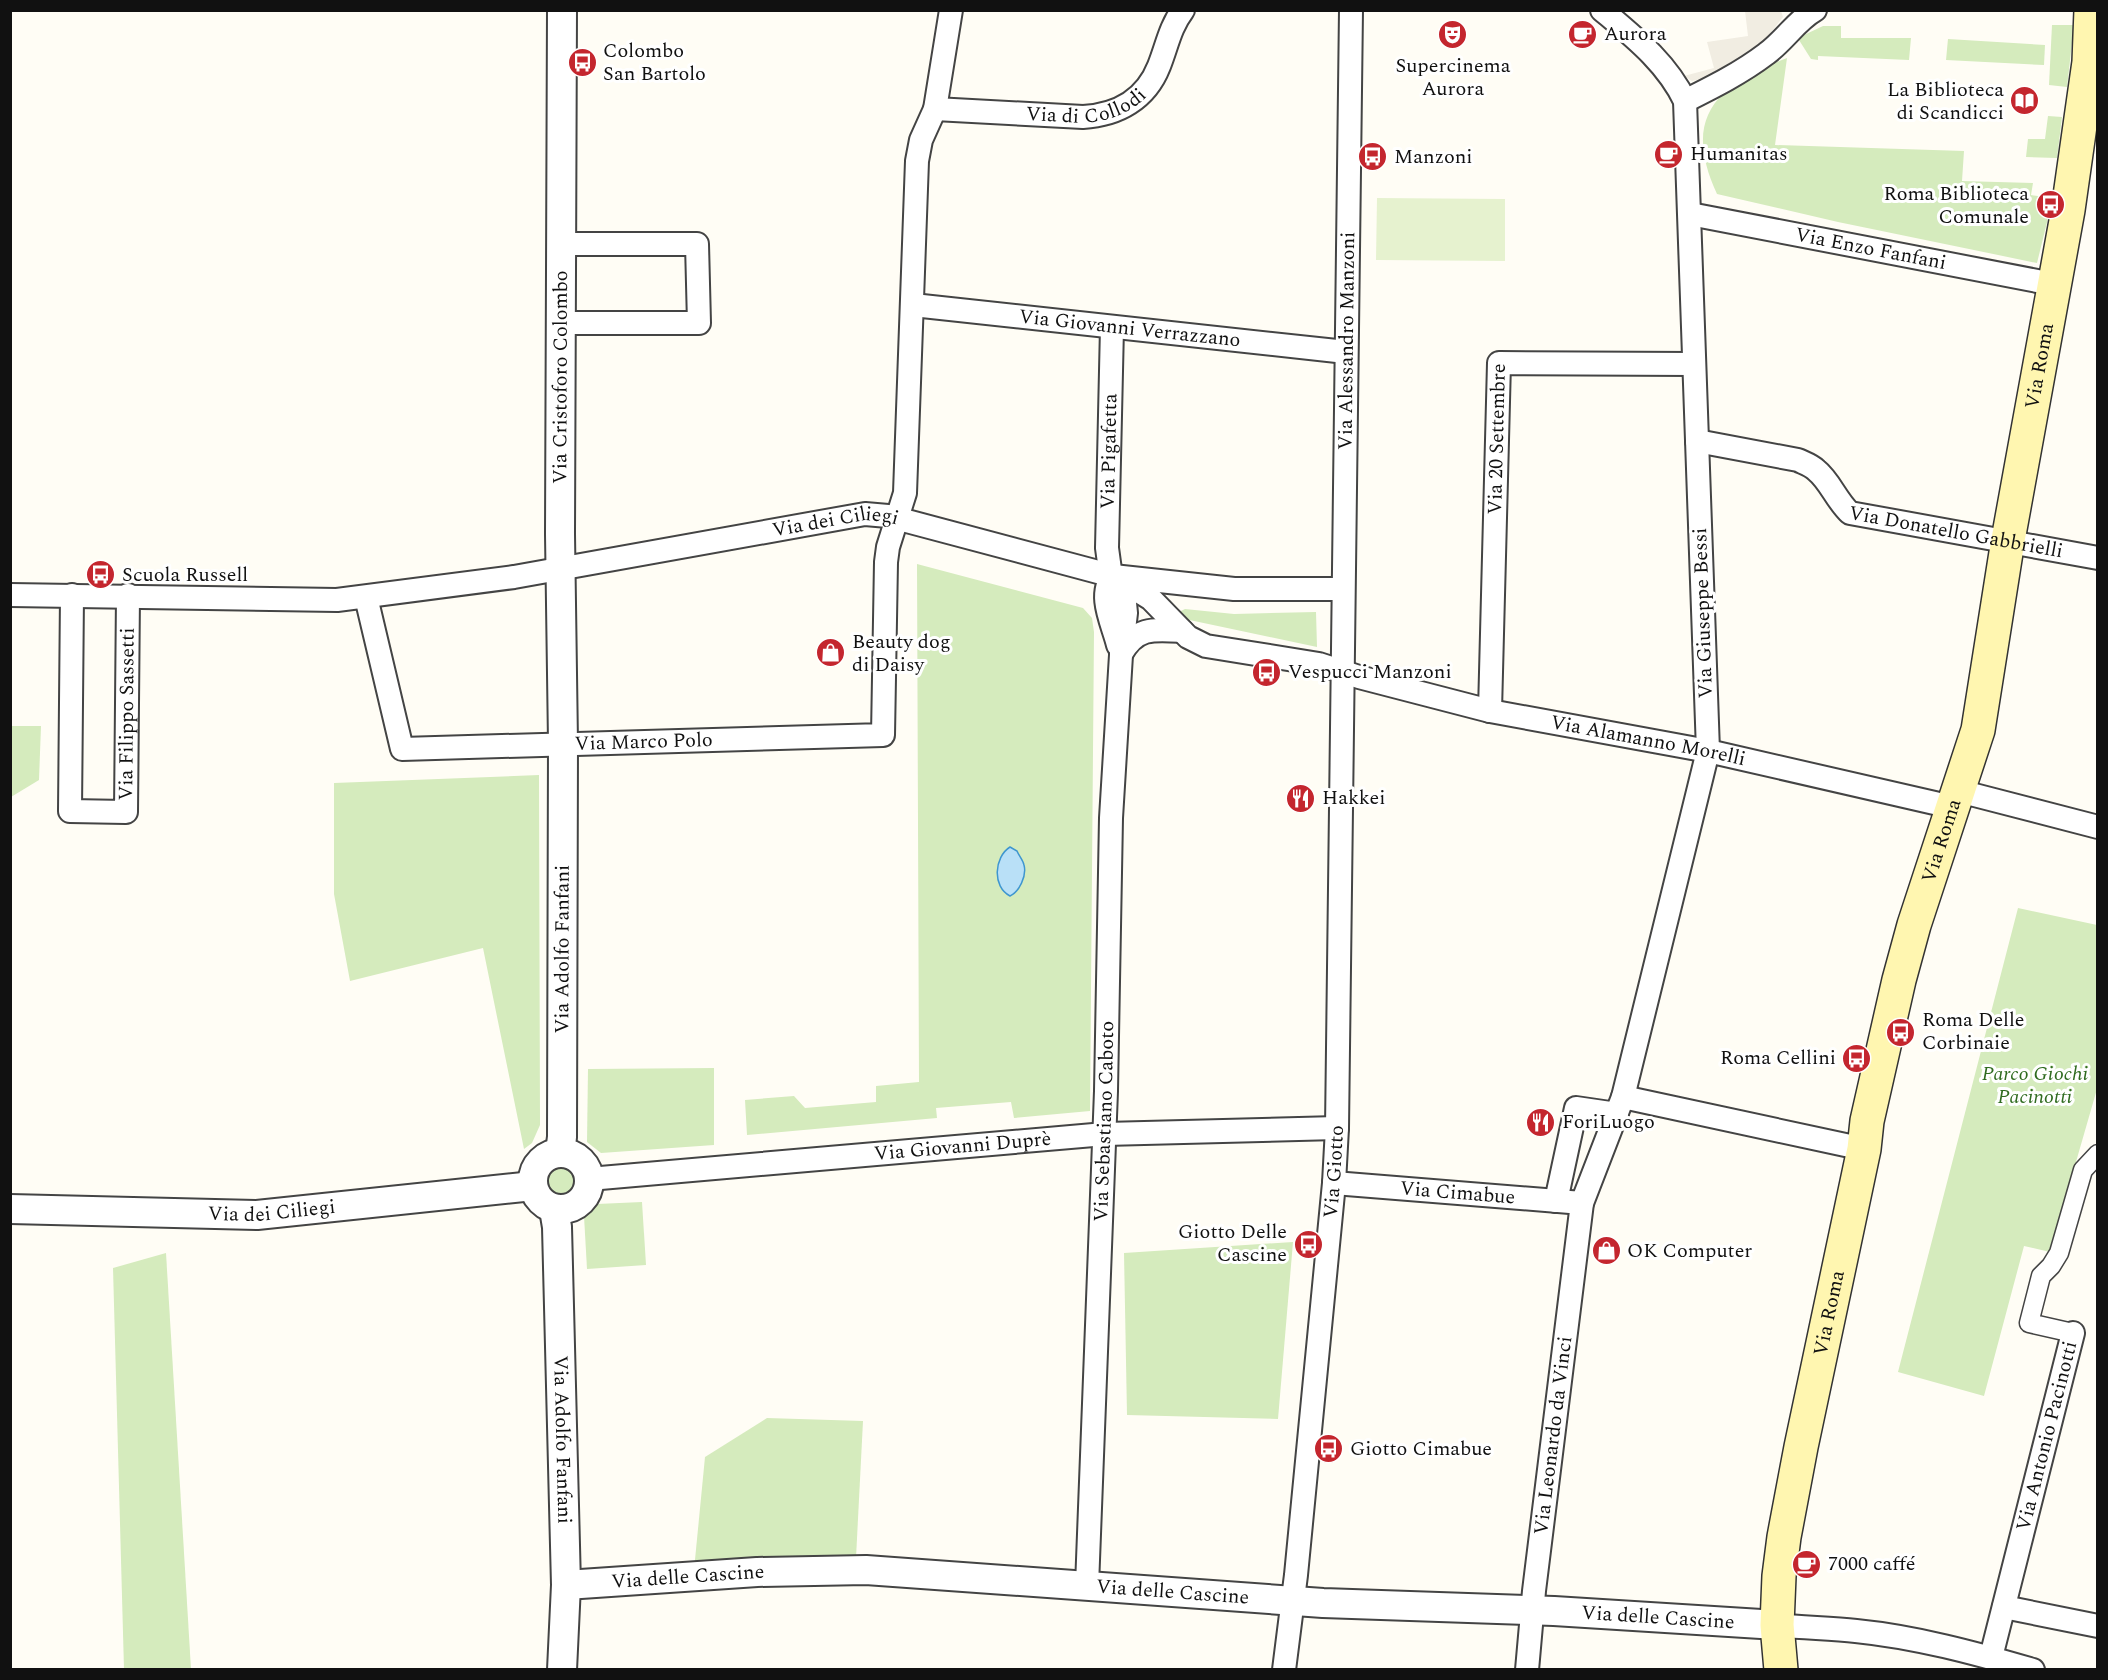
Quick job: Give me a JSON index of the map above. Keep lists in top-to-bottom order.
{
  "streets": {
    "main road": ["Via Roma"],
    "street": [
      "Via di Collodi",
      "Via Enzo Fanfani",
      "Via Giovanni Verrazzano",
      "Via Alessandro Manzoni",
      "Via Cristoforo Colombo",
      "Via 20 Settembre",
      "Via Pigafetta",
      "Via dei Ciliegi",
      "Via Donatello Gabbrielli",
      "Via Giuseppe Bessi",
      "Via Filippo Sassetti",
      "Via Marco Polo",
      "Via Alamanno Morelli",
      "Via Adolfo Fanfani",
      "Via Sebastiano Caboto",
      "Via Giovanni Duprè",
      "Via Giotto",
      "Via Cimabue",
      "Via Leonardo da Vinci",
      "Via Antonio Pacinotti",
      "Via delle Cascine"
    ]
  },
  "crossings": [
    ["Via di Collodi", "Via dei Ciliegi"],
    ["Via Enzo Fanfani", "Via Roma"],
    ["Via Enzo Fanfani", "Via Giuseppe Bessi"],
    ["Via Giovanni Verrazzano", "Via Alessandro Manzoni"],
    ["Via Giovanni Verrazzano", "Via Pigafetta"],
    ["Via Giovanni Verrazzano", "Via dei Ciliegi"],
    ["Via Alessandro Manzoni", "Via Alamanno Morelli"],
    ["Via Alessandro Manzoni", "Via Giotto"],
    ["Via Roma", "Via Donatello Gabbrielli"],
    ["Via Roma", "Via Alamanno Morelli"],
    ["Via Roma", "Via delle Cascine"],
    ["Via Cristoforo Colombo", "Via dei Ciliegi"],
    ["Via Cristoforo Colombo", "Via Marco Polo"],
    ["Via Cristoforo Colombo", "Via Adolfo Fanfani"],
    ["Via 20 Settembre", "Via Giuseppe Bessi"],
    ["Via 20 Settembre", "Via Alamanno Morelli"],
    ["Via Pigafetta", "Via Alamanno Morelli"],
    ["Via Pigafetta", "Via Sebastiano Caboto"],
    ["Via dei Ciliegi", "Via Filippo Sassetti"],
    ["Via dei Ciliegi", "Via Marco Polo"],
    ["Via dei Ciliegi", "Via Adolfo Fanfani"],
    ["Via dei Ciliegi", "Via Giovanni Duprè"],
    ["Via Donatello Gabbrielli", "Via Giuseppe Bessi"],
    ["Via Giuseppe Bessi", "Via Alamanno Morelli"],
    ["Via Giuseppe Bessi", "Via Leonardo da Vinci"],
    ["Via Marco Polo", "Via Adolfo Fanfani"],
    ["Via Alamanno Morelli", "Via Sebastiano Caboto"],
    ["Via Alamanno Morelli", "Via Giotto"],
    ["Via Adolfo Fanfani", "Via Giovanni Duprè"],
    ["Via Adolfo Fanfani", "Via delle Cascine"],
    ["Via Sebastiano Caboto", "Via Giovanni Duprè"],
    ["Via Sebastiano Caboto", "Via delle Cascine"],
    ["Via Giovanni Duprè", "Via Giotto"],
    ["Via Giotto", "Via Cimabue"],
    ["Via Giotto", "Via delle Cascine"],
    ["Via Cimabue", "Via Leonardo da Vinci"],
    ["Via Leonardo da Vinci", "Via delle Cascine"]
  ],
  "parks": ["Parco Giochi Pacinotti"],
  "places": {
    "cafe": ["Aurora", "Humanitas", "7000 caffé"],
    "theatre": ["Supercinema Aurora"],
    "bus stop": [
      "Colombo San Bartolo",
      "Manzoni",
      "Roma Biblioteca Comunale",
      "Scuola Russell",
      "Vespucci Manzoni",
      "Roma Delle Corbinaie",
      "Roma Cellini",
      "Giotto Delle Cascine",
      "Giotto Cimabue"
    ],
    "library": ["La Biblioteca di Scandicci"],
    "shop": ["Beauty dog di Daisy", "OK Computer"],
    "restaurant": ["Hakkei", "ForiLuogo"]
  }
}
